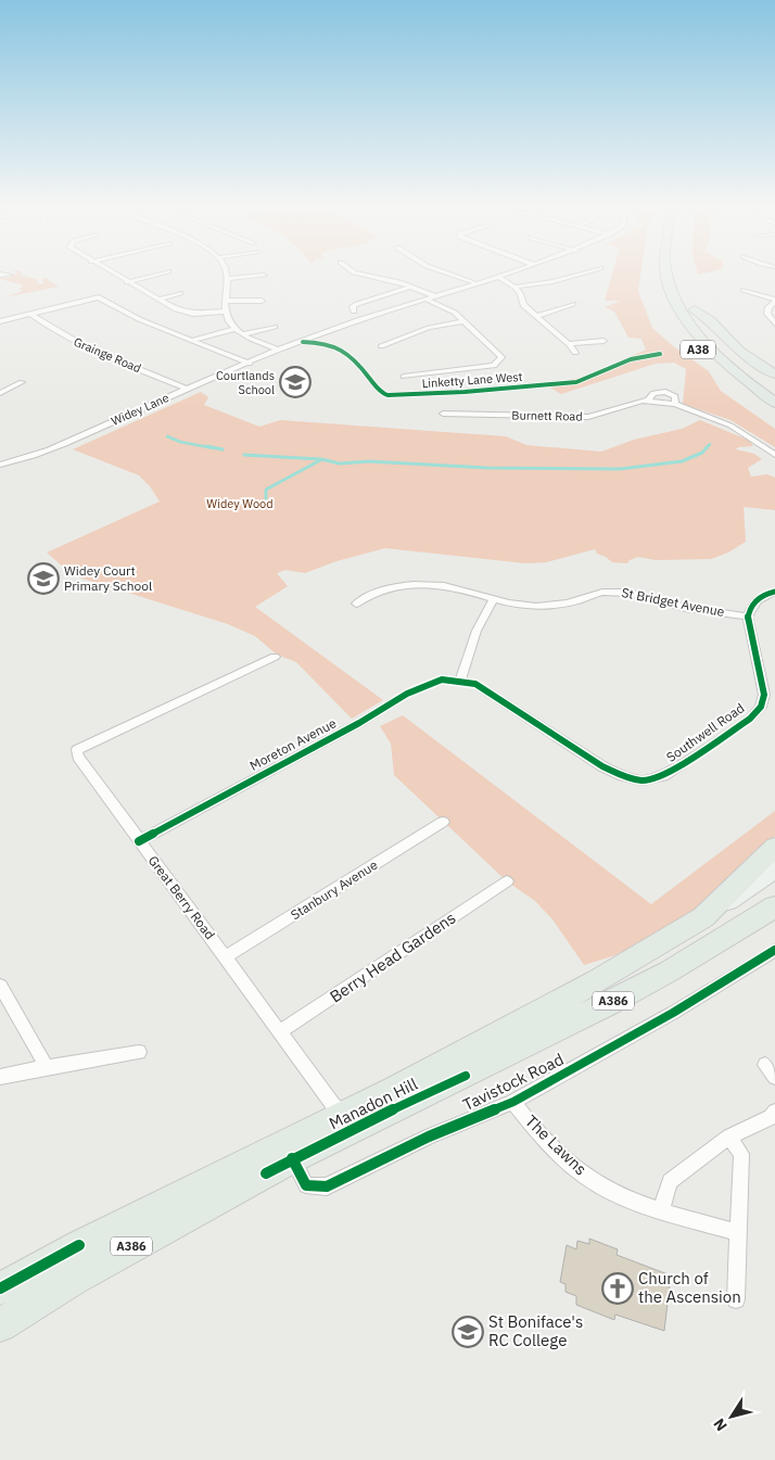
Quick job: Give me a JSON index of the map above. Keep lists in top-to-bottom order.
{
  "streets": {
    "highway": ["A38", "A386", "Manadon Hill"],
    "street": [
      "Grainge Road",
      "Widey Lane",
      "Burnett Road",
      "St Bridget Avenue",
      "Southwell Road",
      "Moreton Avenue",
      "Stanbury Avenue",
      "Great Berry Road",
      "Berry Head Gardens",
      "Tavistock Road",
      "The Lawns"
    ],
    "cycle path": ["Linketty Lane West"]
  },
  "crossings": [
    ["Grainge Road", "Widey Lane"],
    ["St Bridget Avenue", "Southwell Road"],
    ["Southwell Road", "Moreton Avenue"],
    ["Moreton Avenue", "Great Berry Road"],
    ["Stanbury Avenue", "Great Berry Road"],
    ["Great Berry Road", "Berry Head Gardens"],
    ["Great Berry Road", "Manadon Hill"],
    ["A386", "Tavistock Road"],
    ["A386", "Manadon Hill"],
    ["Tavistock Road", "Manadon Hill"],
    ["Tavistock Road", "The Lawns"]
  ],
  "parks": ["Widey Wood"],
  "places": {
    "school or university": ["Courtlands School", "Widey Court Primary School", "St Boniface's RC College"],
    "church": ["Church of the Ascension"]
  },
  "north": "bottom left"
}
